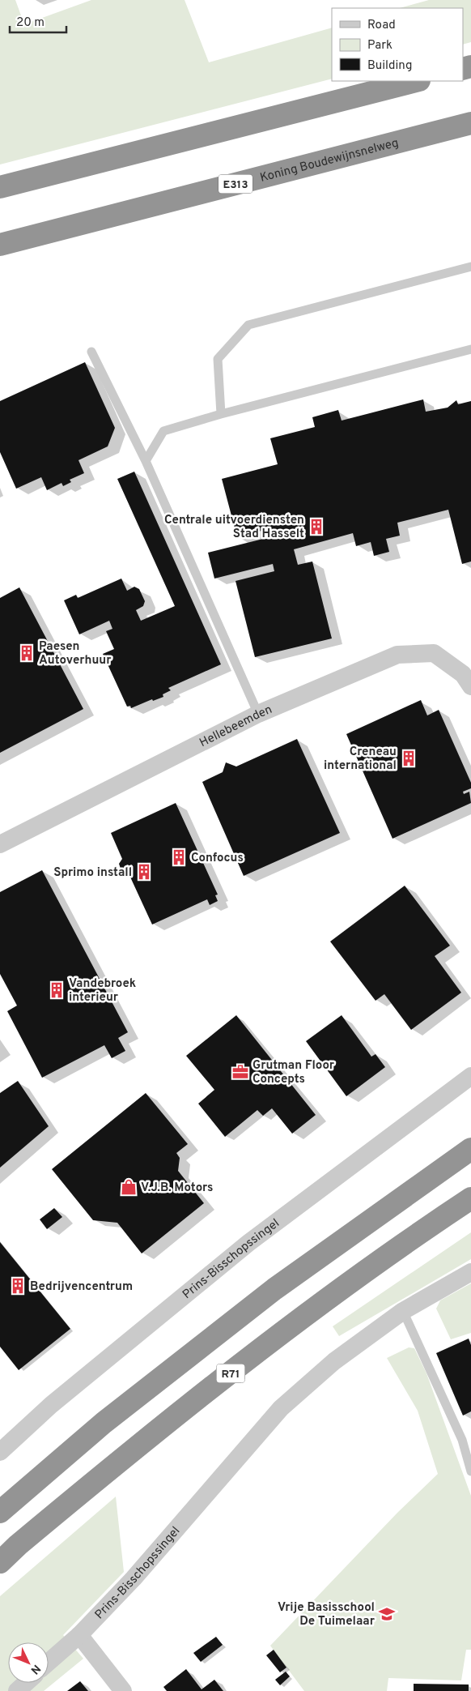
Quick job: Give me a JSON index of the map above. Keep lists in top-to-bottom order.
{
  "streets": {
    "highway": ["Koning Boudewijnsnelweg", "E313", "R71"],
    "street": ["Hellebeemden", "Prins-Bisschopssingel"]
  },
  "places": {
    "building": [
      "Centrale uitvoerdiensten Stad Hasselt",
      "Paesen Autoverhuur",
      "Creneau international",
      "Confocus",
      "Sprimo install",
      "Vandebroek interieur",
      "Bedrijvencentrum"
    ],
    "office": ["Grutman Floor Concepts"],
    "shop": ["V.J.B. Motors"],
    "school or university": ["Vrije Basisschool De Tuimelaar"]
  },
  "legend": ["Road", "Park", "Building"],
  "scale_bar": "20 m",
  "north": "bottom right"
}
